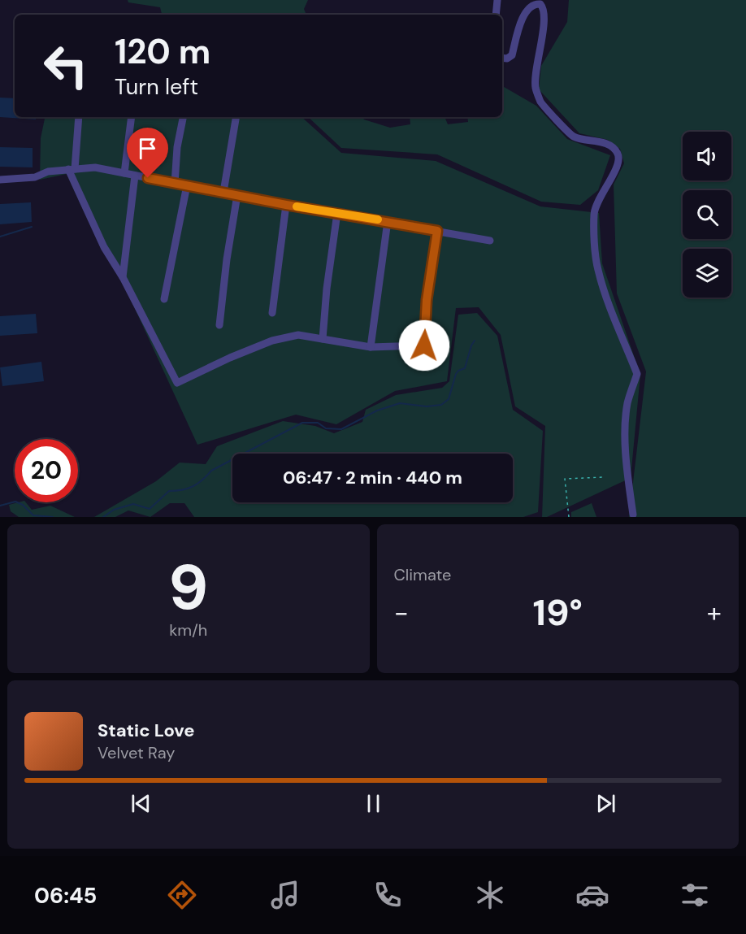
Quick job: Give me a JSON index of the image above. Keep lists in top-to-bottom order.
{
  "page": {
    "turn": ["120 m", "Turn left"],
    "limit": "20",
    "trip": "06:47 · 2 min · 440 m",
    "tile": [
      ["9", "km/h"],
      "Climate"
    ],
    "heat": ["−", "19°", "+"],
    "song": ["Static Love", "Velvet Ray"],
    "tabs": "06:45"
  }
}
